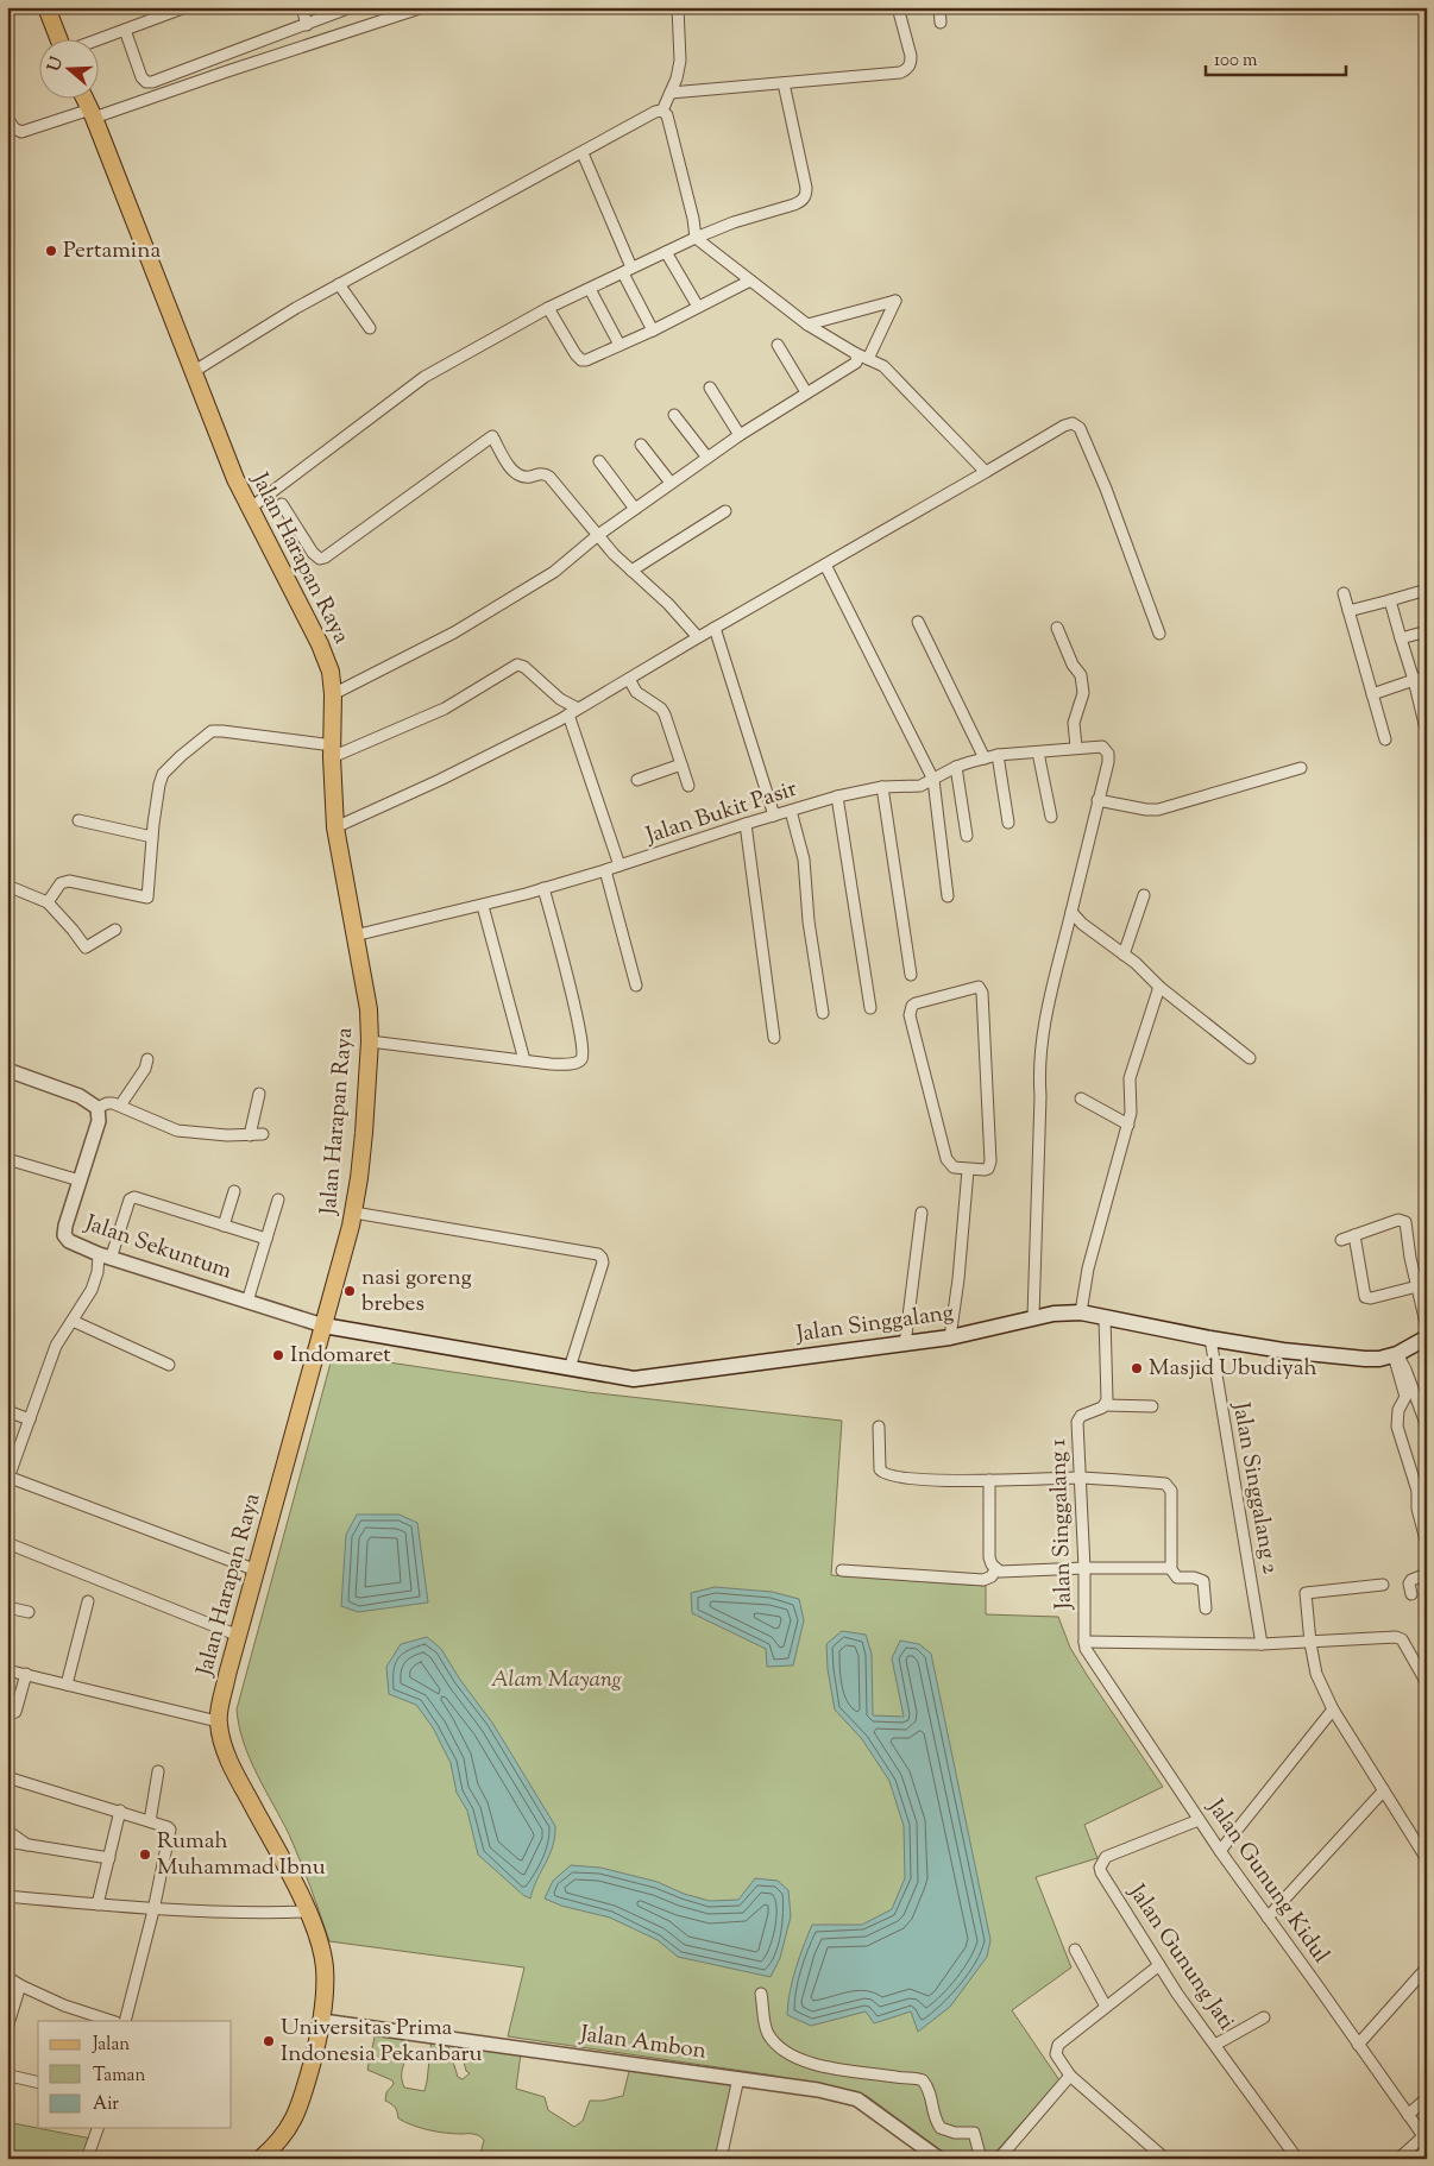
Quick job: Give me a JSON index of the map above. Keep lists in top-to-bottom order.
{
  "streets": {
    "main road": ["Jalan Harapan Raya", "Jalan Singgalang"],
    "street": [
      "Jalan Bukit Pasir",
      "Jalan Sekuntum",
      "Jalan Singgalang 2",
      "Jalan Singgalang 1",
      "Jalan Gunung Kidul",
      "Jalan Gunung Jati",
      "Jalan Ambon"
    ]
  },
  "crossings": [
    ["Jalan Harapan Raya", "Jalan Bukit Pasir"],
    ["Jalan Harapan Raya", "Jalan Sekuntum"],
    ["Jalan Harapan Raya", "Jalan Singgalang"],
    ["Jalan Harapan Raya", "Jalan Ambon"],
    ["Jalan Sekuntum", "Jalan Singgalang"],
    ["Jalan Singgalang", "Jalan Singgalang 2"],
    ["Jalan Singgalang 1", "Jalan Gunung Kidul"],
    ["Jalan Gunung Kidul", "Jalan Gunung Jati"]
  ],
  "parks": ["Alam Mayang"],
  "places": [
    "Pertamina",
    "nasi goreng brebes",
    "Indomaret",
    "Masjid Ubudiyah",
    "Rumah Muhammad Ibnu",
    "Universitas Prima Indonesia Pekanbaru"
  ],
  "legend": ["Jalan", "Taman", "Air"],
  "scale_bar": "100 m",
  "north": "left"
}
